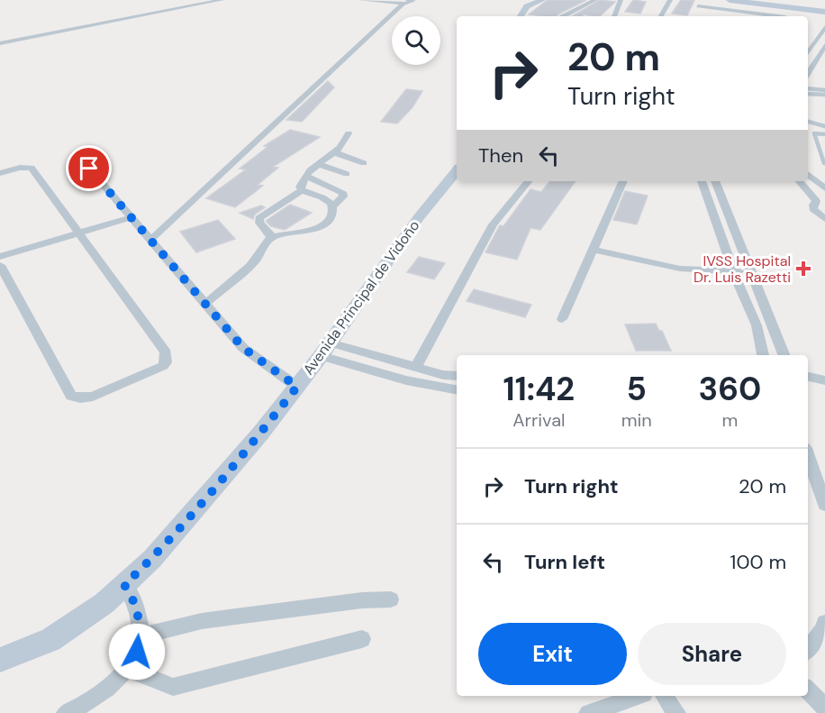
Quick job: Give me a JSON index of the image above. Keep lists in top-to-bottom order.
{
  "streets": {
    "main road": ["Avenida Principal de Vidoño"]
  },
  "places": {
    "health": ["IVSS Hospital Dr. Luis Razetti"]
  },
  "page": {
    "turn": ["20 m", "Turn right"],
    "then": "Then",
    "eta": [
      "11:42",
      "Arrival",
      "5",
      "min",
      "360",
      "m"
    ],
    "list": [
      {
        "name": "Turn right",
        "value": "20 m"
      },
      {
        "name": "Turn left",
        "value": "100 m"
      }
    ],
    "buttons": ["Exit", "Share"]
  }
}
